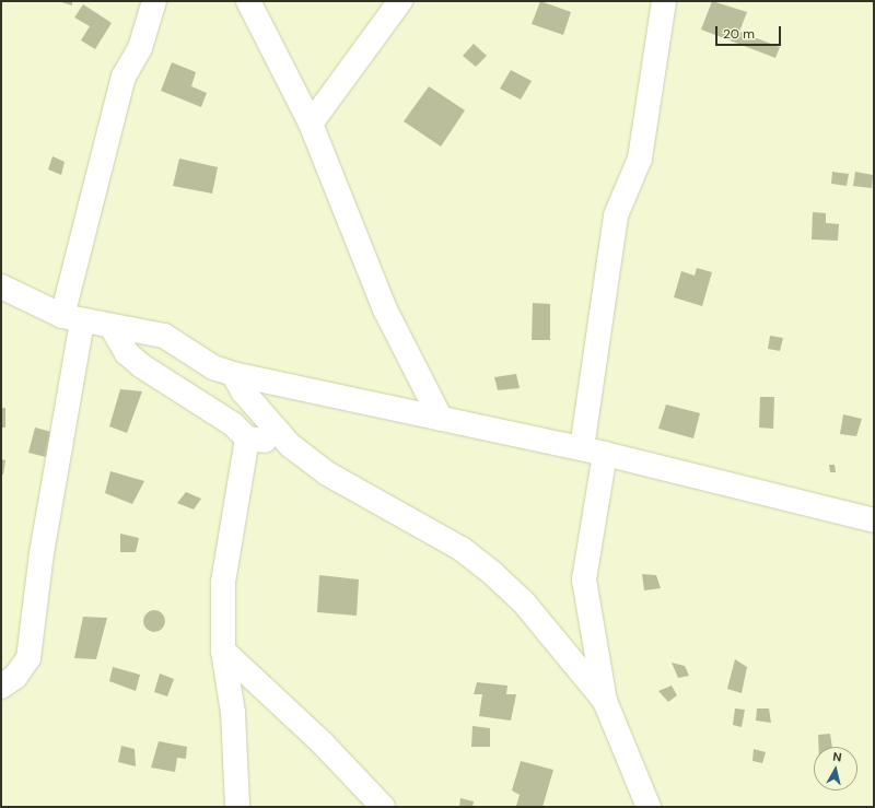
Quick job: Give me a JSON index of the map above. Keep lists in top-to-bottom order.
{
  "scale_bar": "20 m",
  "north": "top"
}
